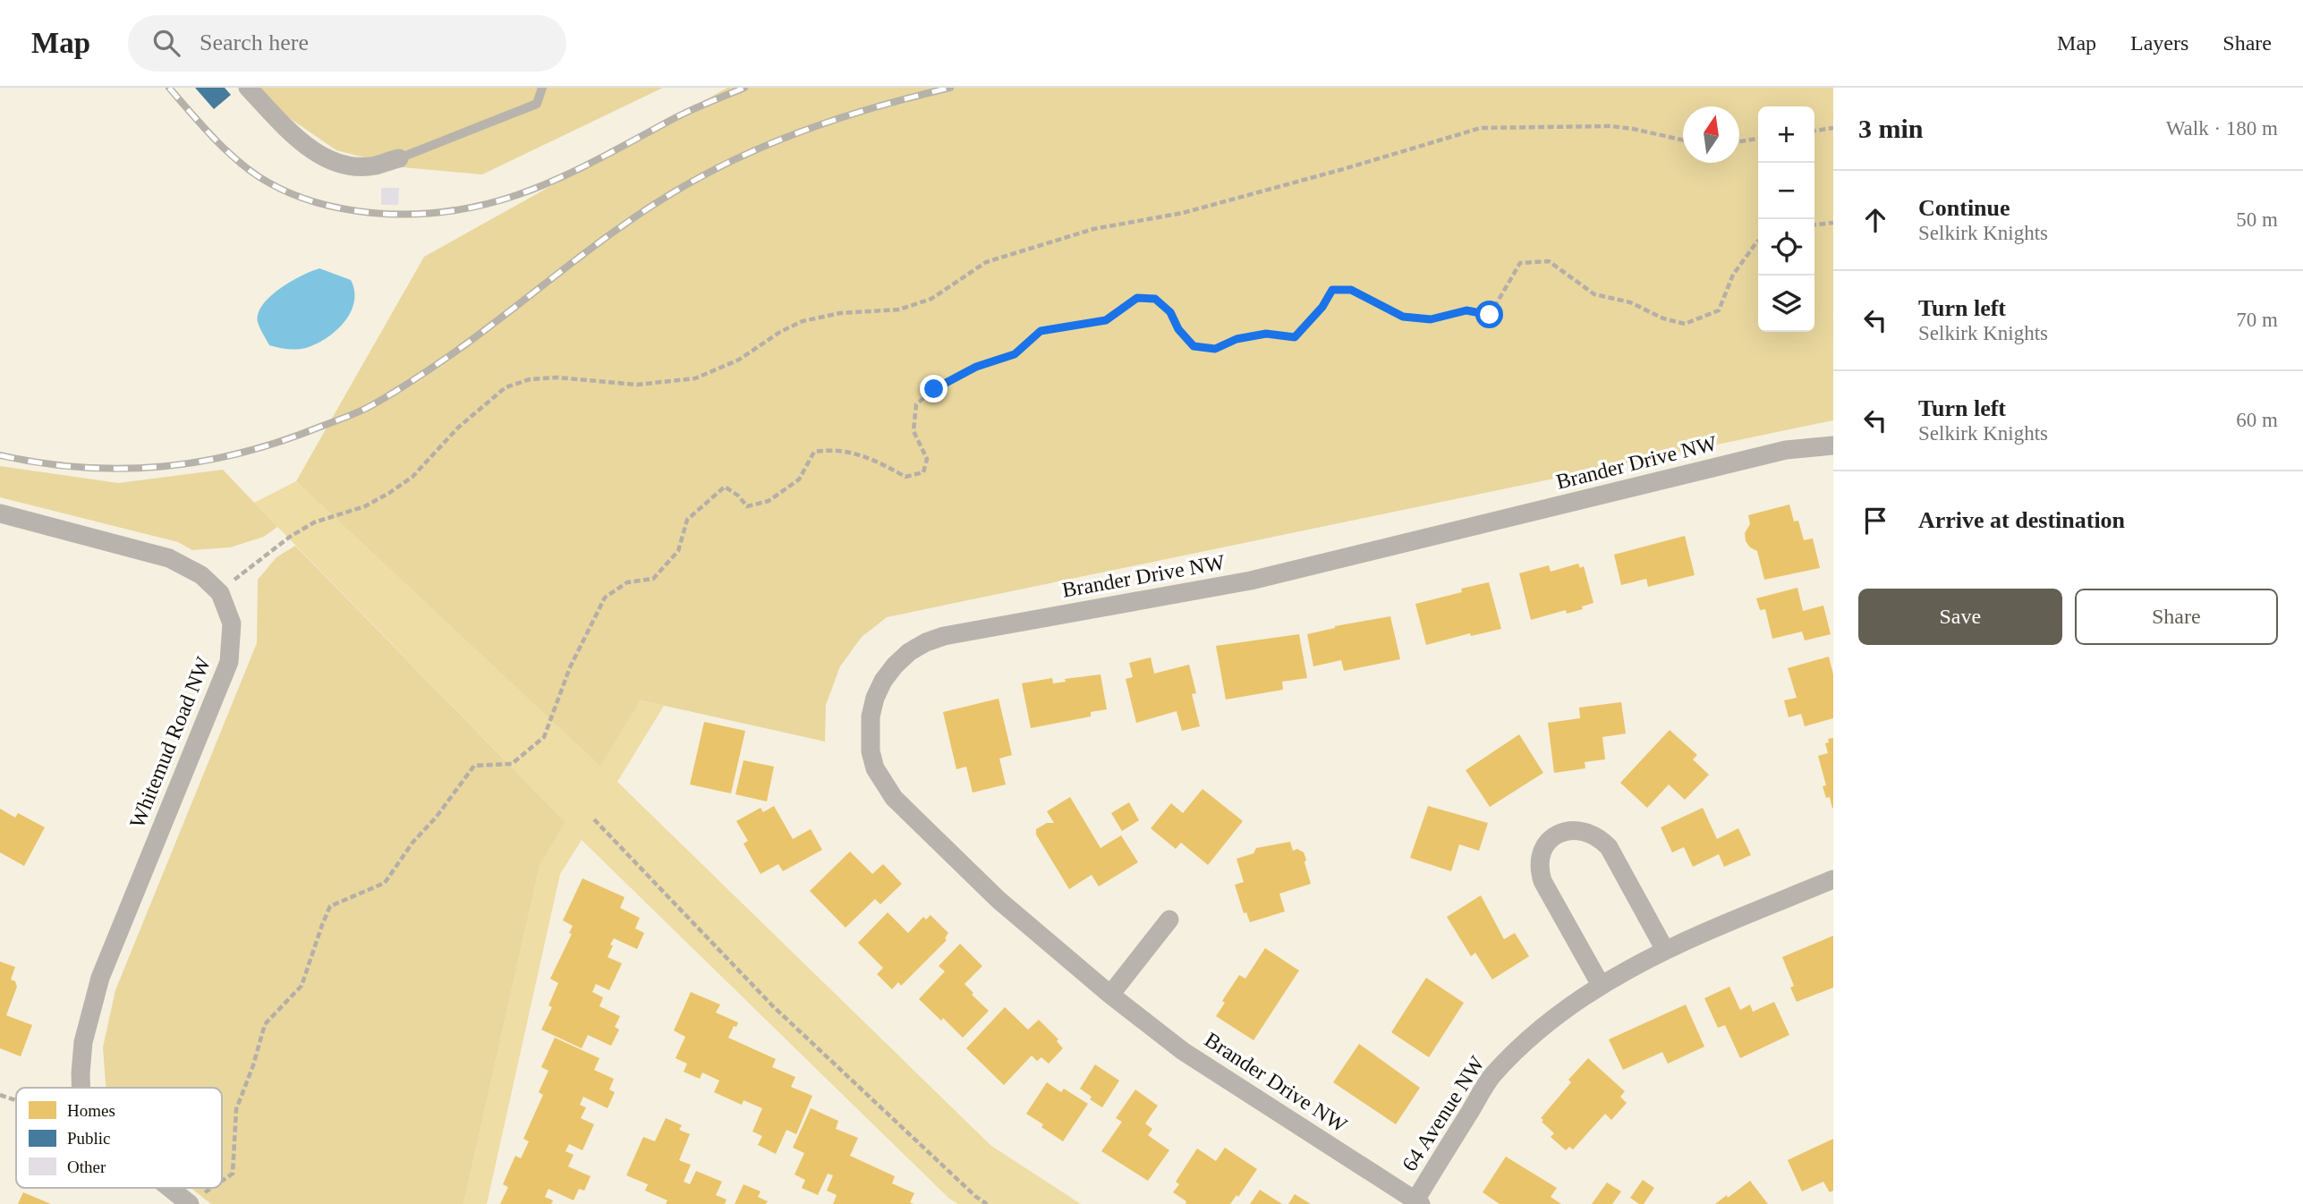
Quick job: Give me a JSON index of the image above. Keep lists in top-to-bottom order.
{
  "streets": {
    "street": ["Brander Drive NW", "Whitemud Road NW", "64 Avenue NW"]
  },
  "crossings": [
    ["Brander Drive NW", "64 Avenue NW"]
  ],
  "legend": ["Homes", "Public", "Other"],
  "north": "top",
  "page": {
    "header": "Map",
    "search": "Search here",
    "nav": ["Map", "Layers", "Share"],
    "heading": ["3 min", "Walk · 180 m"],
    "map_buttons": ["+", "−"],
    "list": [
      ["Continue", "Selkirk Knights", "50 m"],
      ["Turn left", "Selkirk Knights", "70 m"],
      ["Turn left", "Selkirk Knights", "60 m"],
      "Arrive at destination"
    ],
    "buttons": ["Save", "Share"]
  }
}
